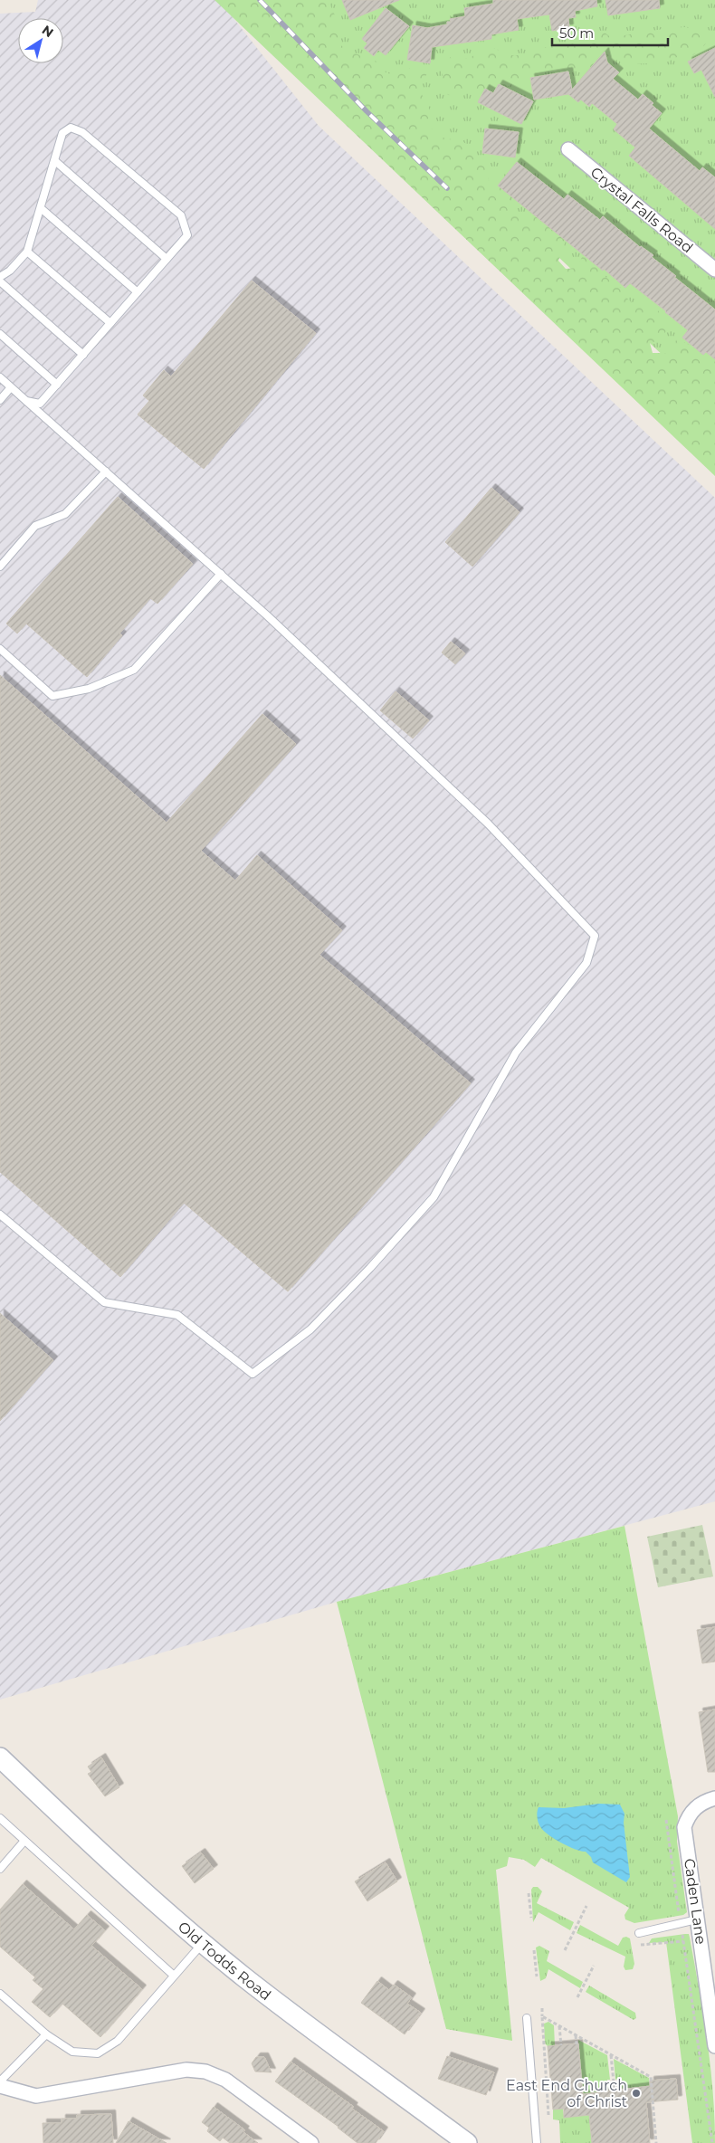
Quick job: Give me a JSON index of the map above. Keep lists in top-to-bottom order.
{
  "streets": {
    "main road": ["Old Todds Road"],
    "street": ["Crystal Falls Road", "Caden Lane"]
  },
  "places": ["East End Church of Christ"],
  "scale_bar": "50 m",
  "north": "top right"
}
